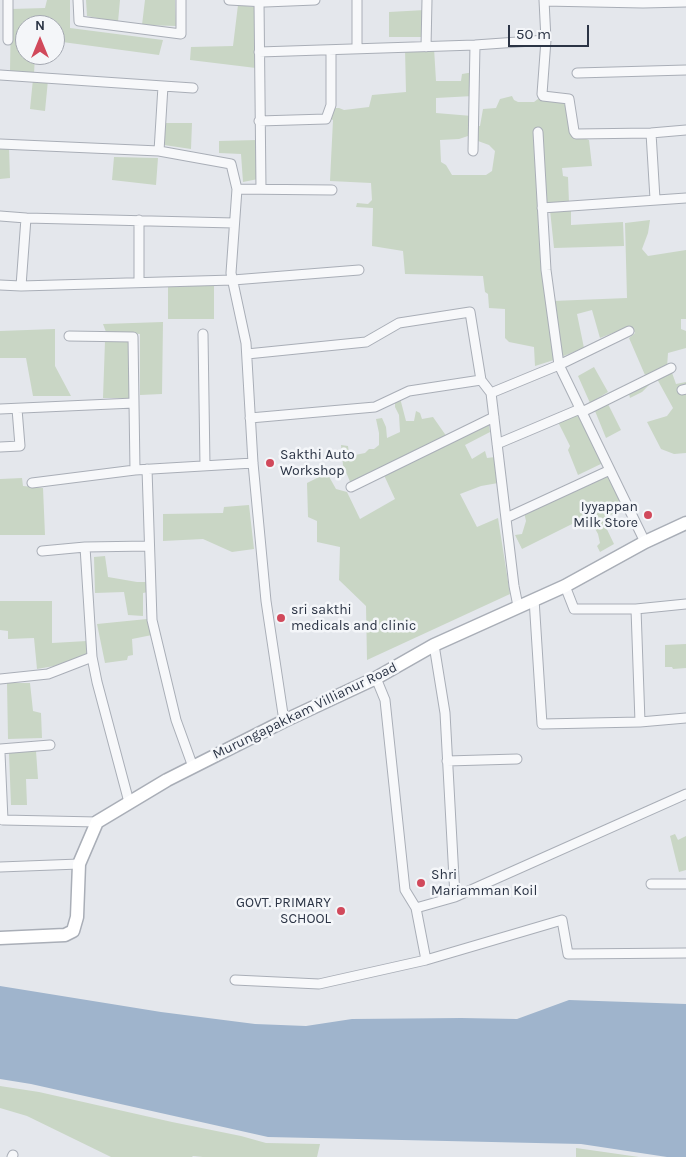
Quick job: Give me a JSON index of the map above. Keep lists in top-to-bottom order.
{
  "streets": {
    "main road": ["Murungapakkam Villianur Road"]
  },
  "places": [
    "Sakthi Auto Workshop",
    "Iyyappan Milk Store",
    "sri sakthi medicals and clinic",
    "Shri Mariamman Koil",
    "GOVT. PRIMARY SCHOOL"
  ],
  "scale_bar": "50 m",
  "north": "top"
}
